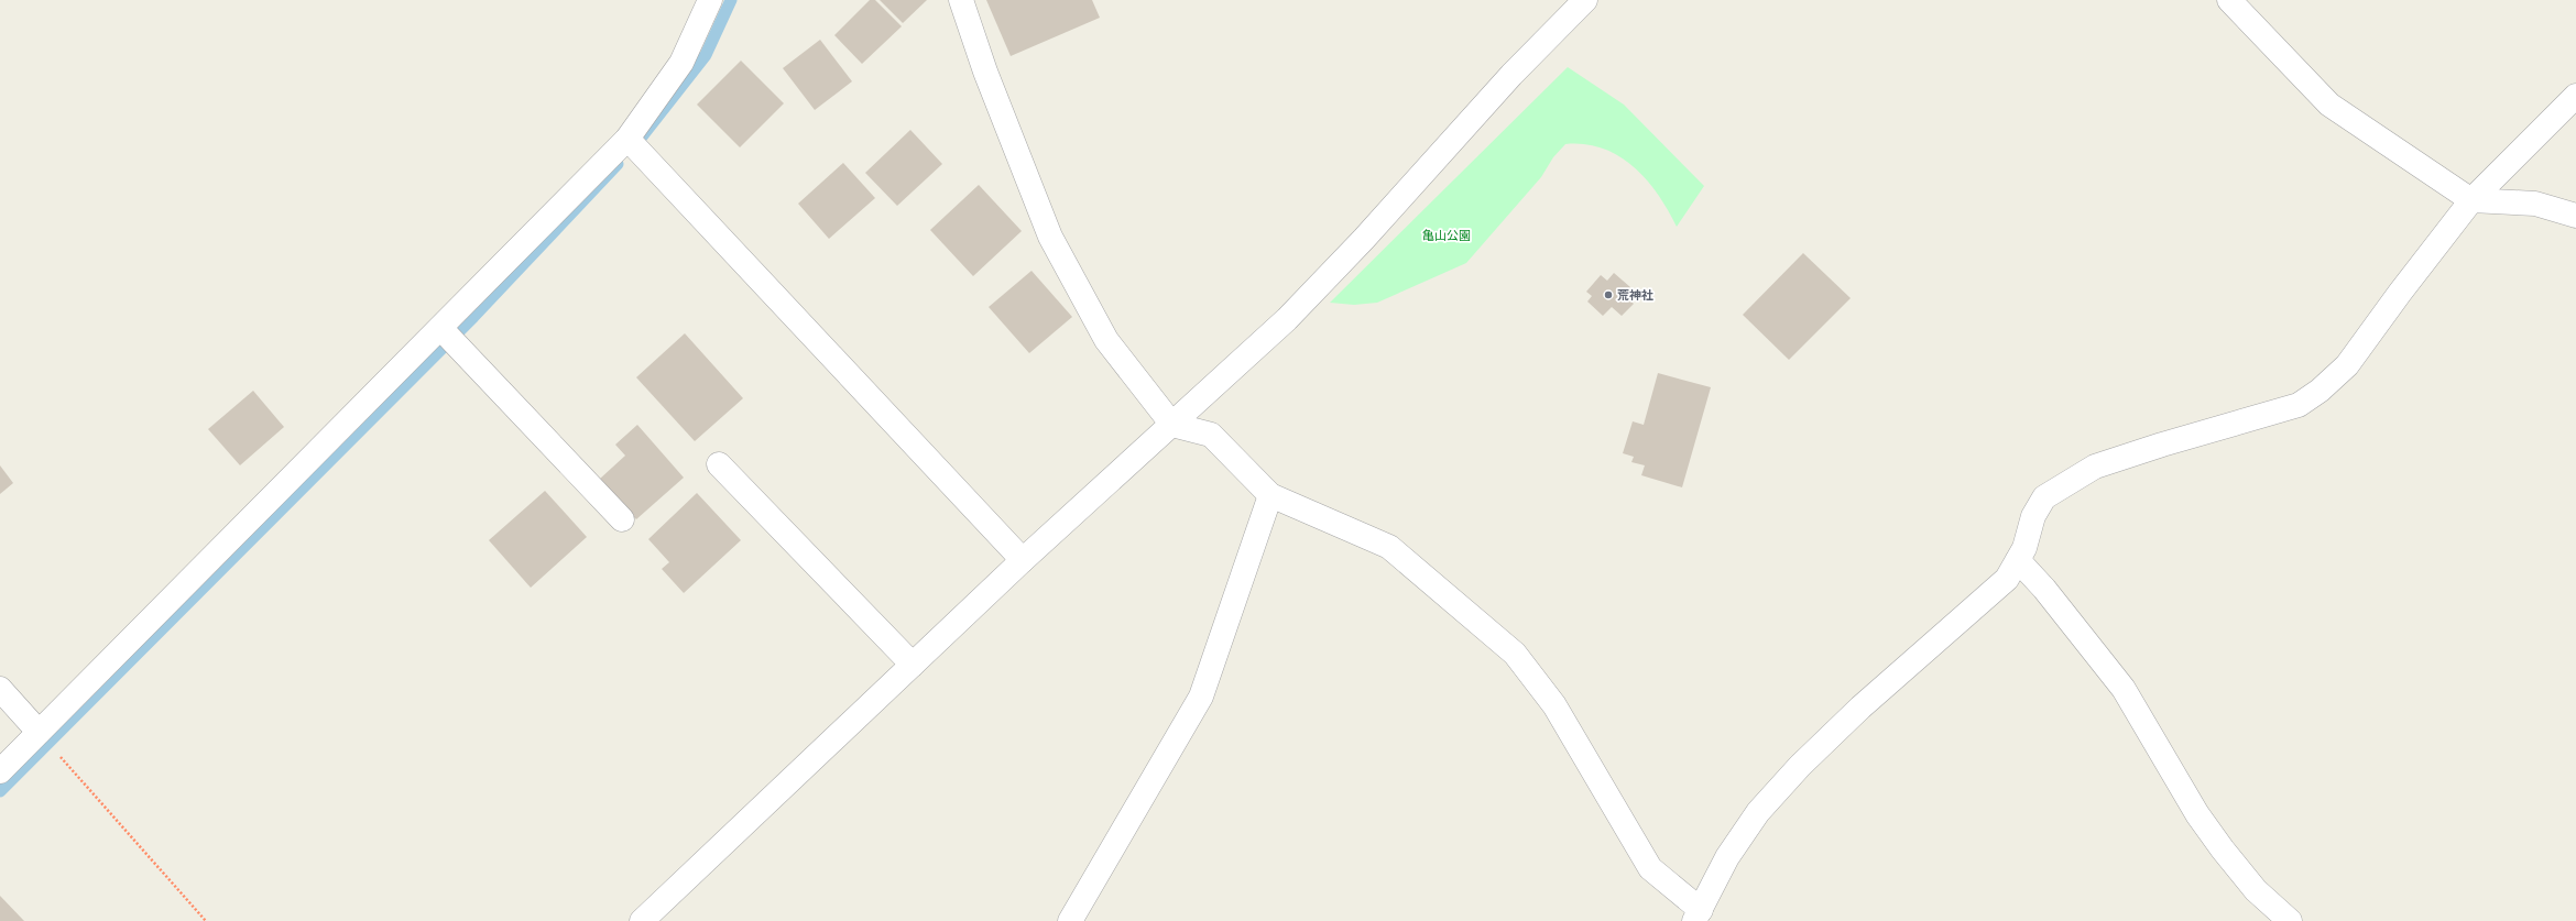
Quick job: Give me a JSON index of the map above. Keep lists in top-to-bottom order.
{
  "parks": ["亀山公園"],
  "places": ["荒神社"]
}
